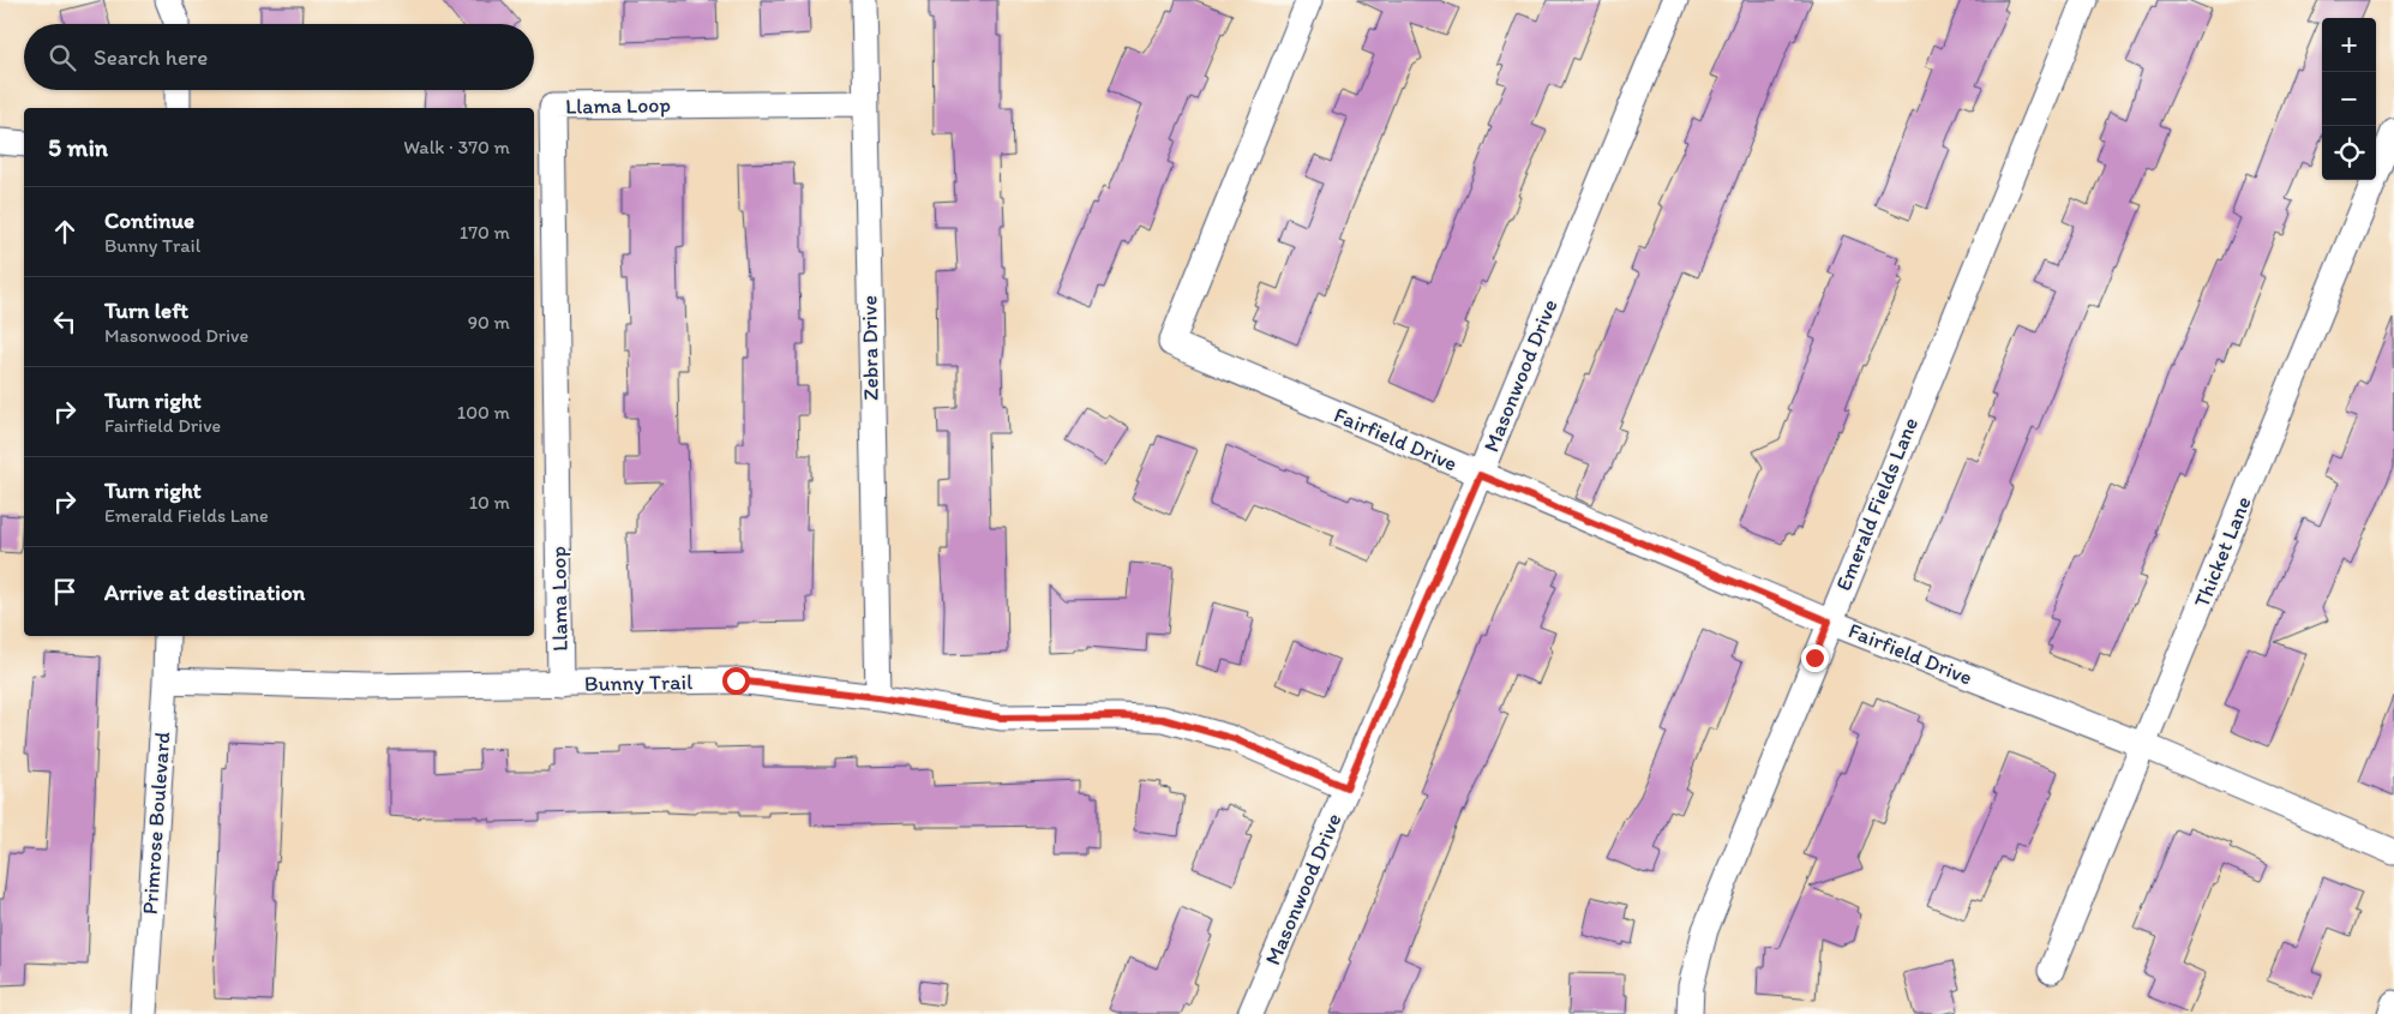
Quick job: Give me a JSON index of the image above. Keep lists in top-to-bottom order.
{
  "streets": {
    "street": [
      "Llama Loop",
      "Zebra Drive",
      "Masonwood Drive",
      "Fairfield Drive",
      "Emerald Fields Lane",
      "Thicket Lane",
      "Bunny Trail",
      "Primrose Boulevard"
    ]
  },
  "crossings": [
    ["Llama Loop", "Zebra Drive"],
    ["Llama Loop", "Bunny Trail"],
    ["Zebra Drive", "Bunny Trail"],
    ["Masonwood Drive", "Fairfield Drive"],
    ["Masonwood Drive", "Bunny Trail"],
    ["Fairfield Drive", "Emerald Fields Lane"],
    ["Fairfield Drive", "Thicket Lane"],
    ["Bunny Trail", "Primrose Boulevard"]
  ],
  "page": {
    "map_buttons": ["+", "−"],
    "search": "Search here",
    "heading": ["5 min", "Walk · 370 m"],
    "list": [
      ["Continue", "Bunny Trail", "170 m"],
      ["Turn left", "Masonwood Drive", "90 m"],
      ["Turn right", "Fairfield Drive", "100 m"],
      ["Turn right", "Emerald Fields Lane", "10 m"],
      "Arrive at destination"
    ]
  }
}
